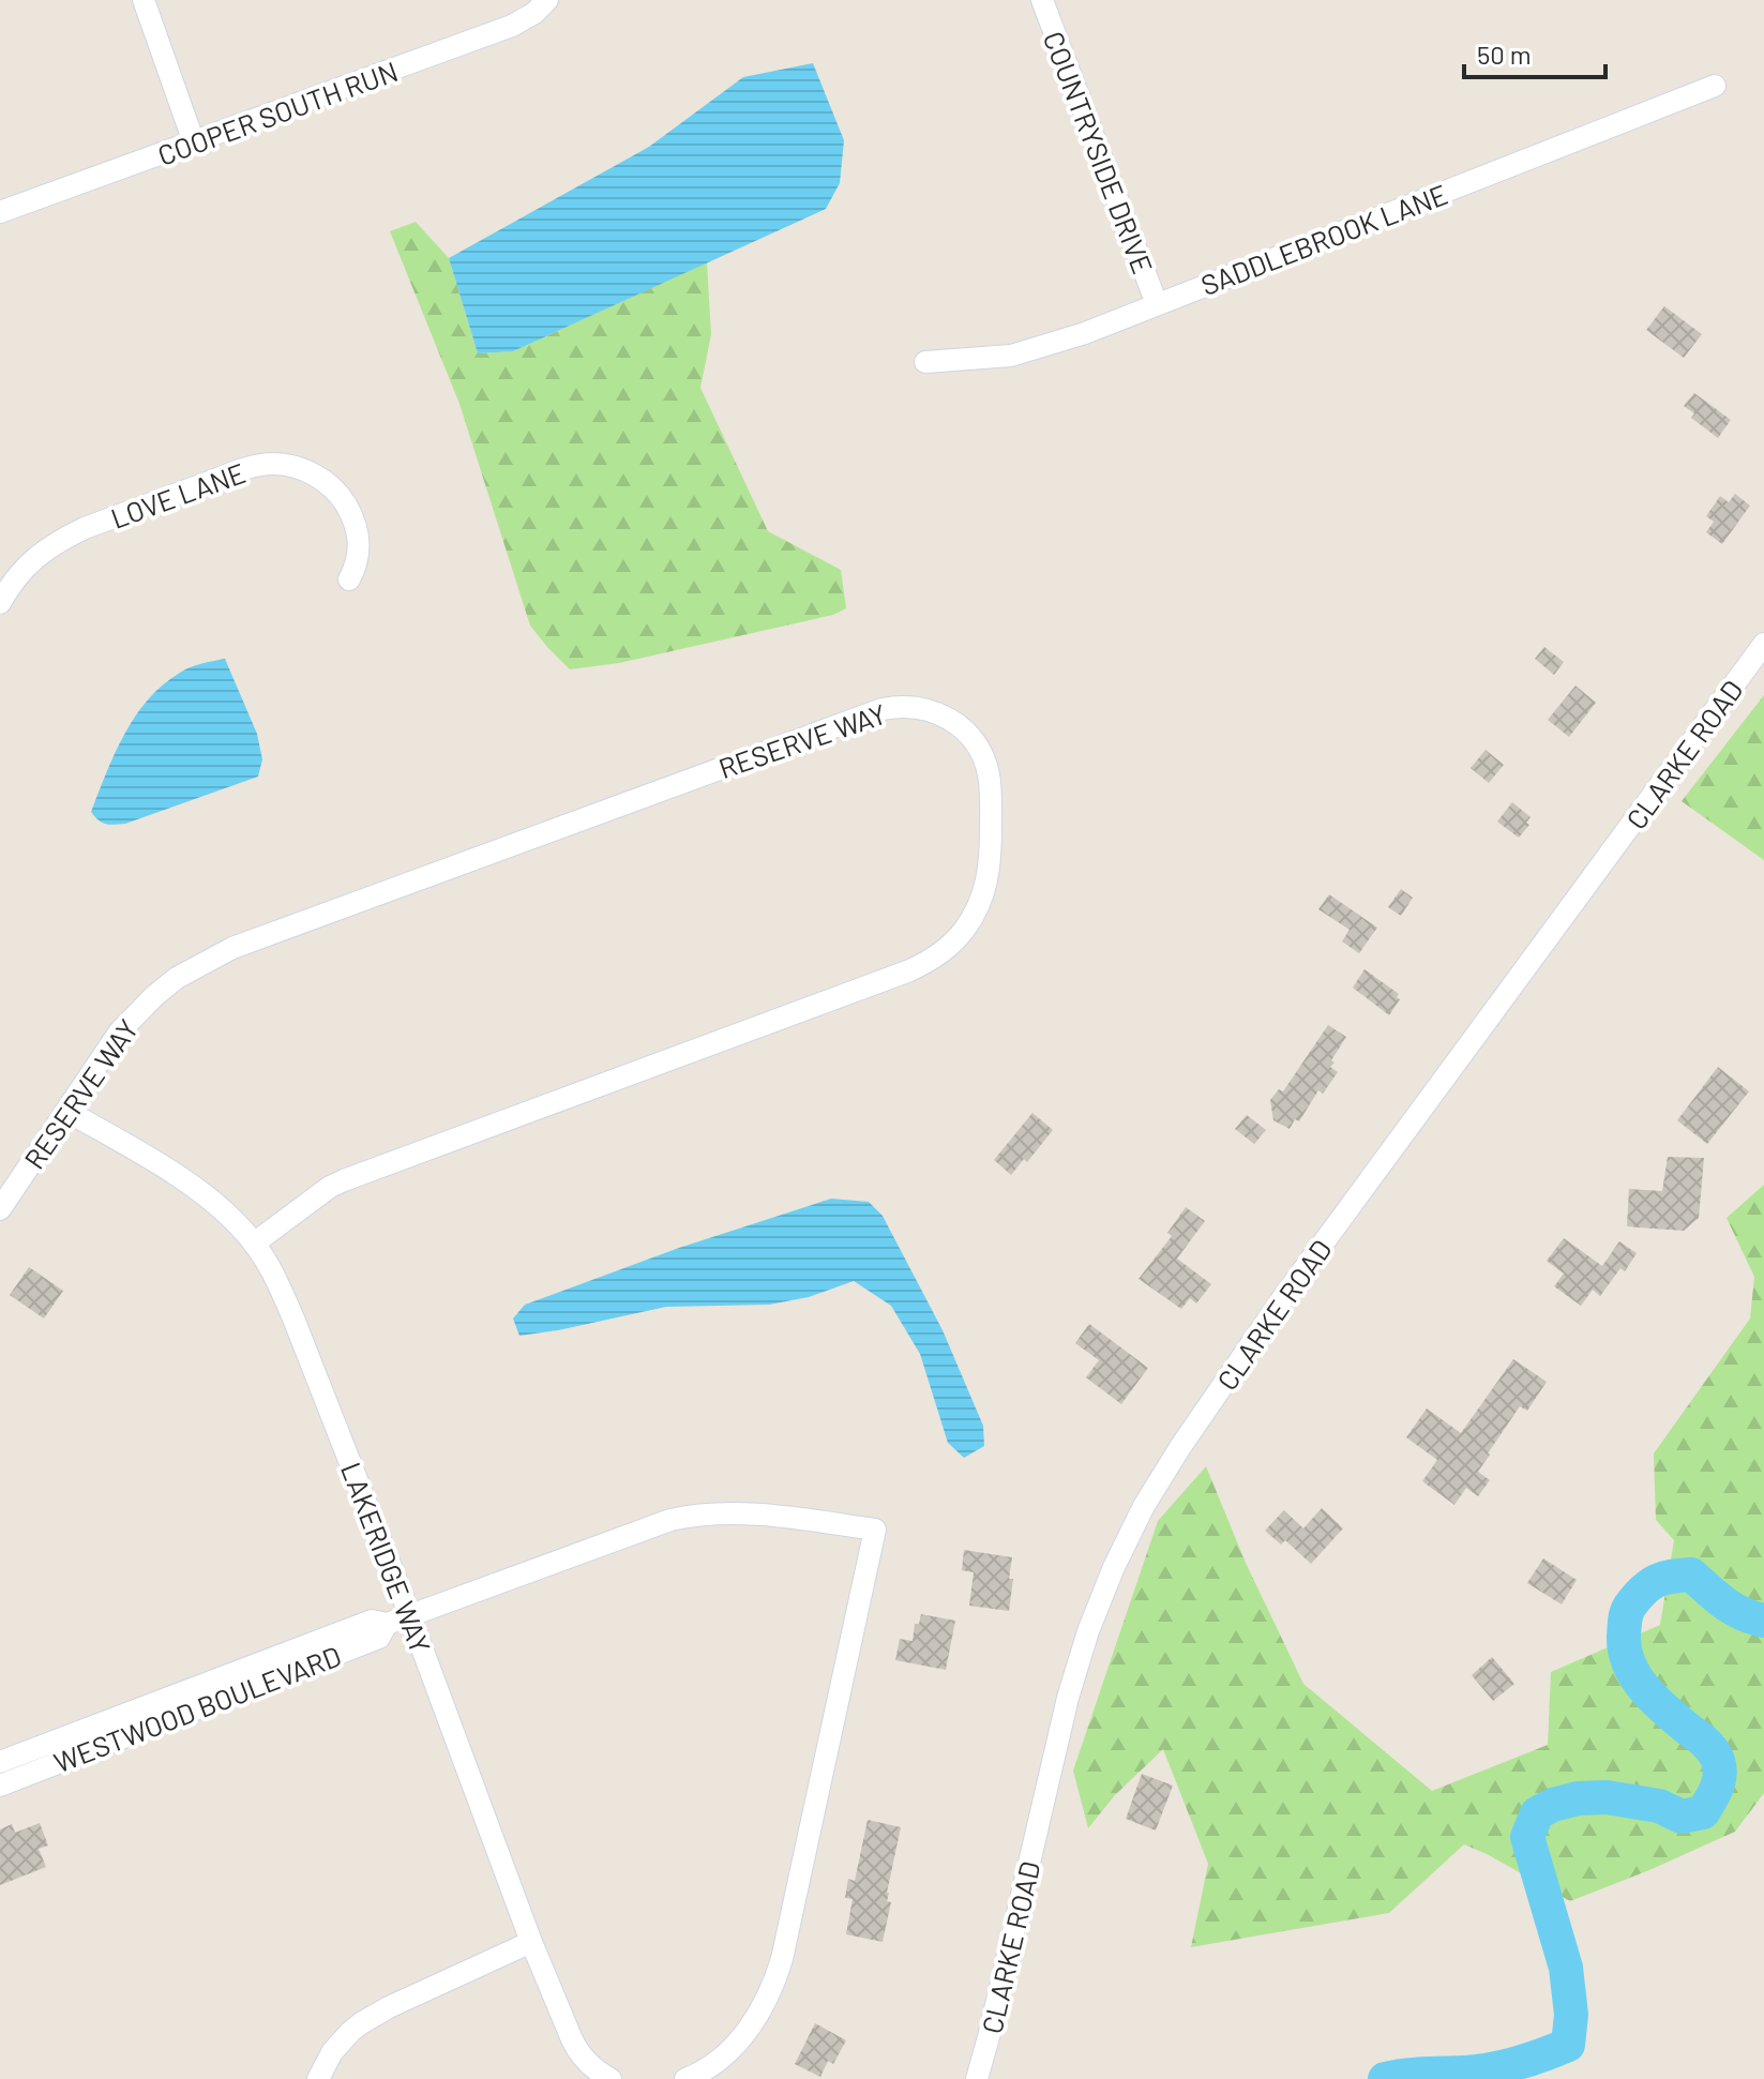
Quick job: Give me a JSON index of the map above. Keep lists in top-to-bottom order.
{
  "streets": {
    "street": [
      "COOPER SOUTH RUN",
      "COUNTRYSIDE DRIVE",
      "SADDLEBROOK LANE",
      "LOVE LANE",
      "RESERVE WAY",
      "CLARKE ROAD",
      "LAKERIDGE WAY",
      "WESTWOOD BOULEVARD"
    ]
  },
  "crossings": [
    ["COUNTRYSIDE DRIVE", "SADDLEBROOK LANE"],
    ["RESERVE WAY", "LAKERIDGE WAY"],
    ["LAKERIDGE WAY", "WESTWOOD BOULEVARD"]
  ],
  "scale_bar": "50 m"
}
